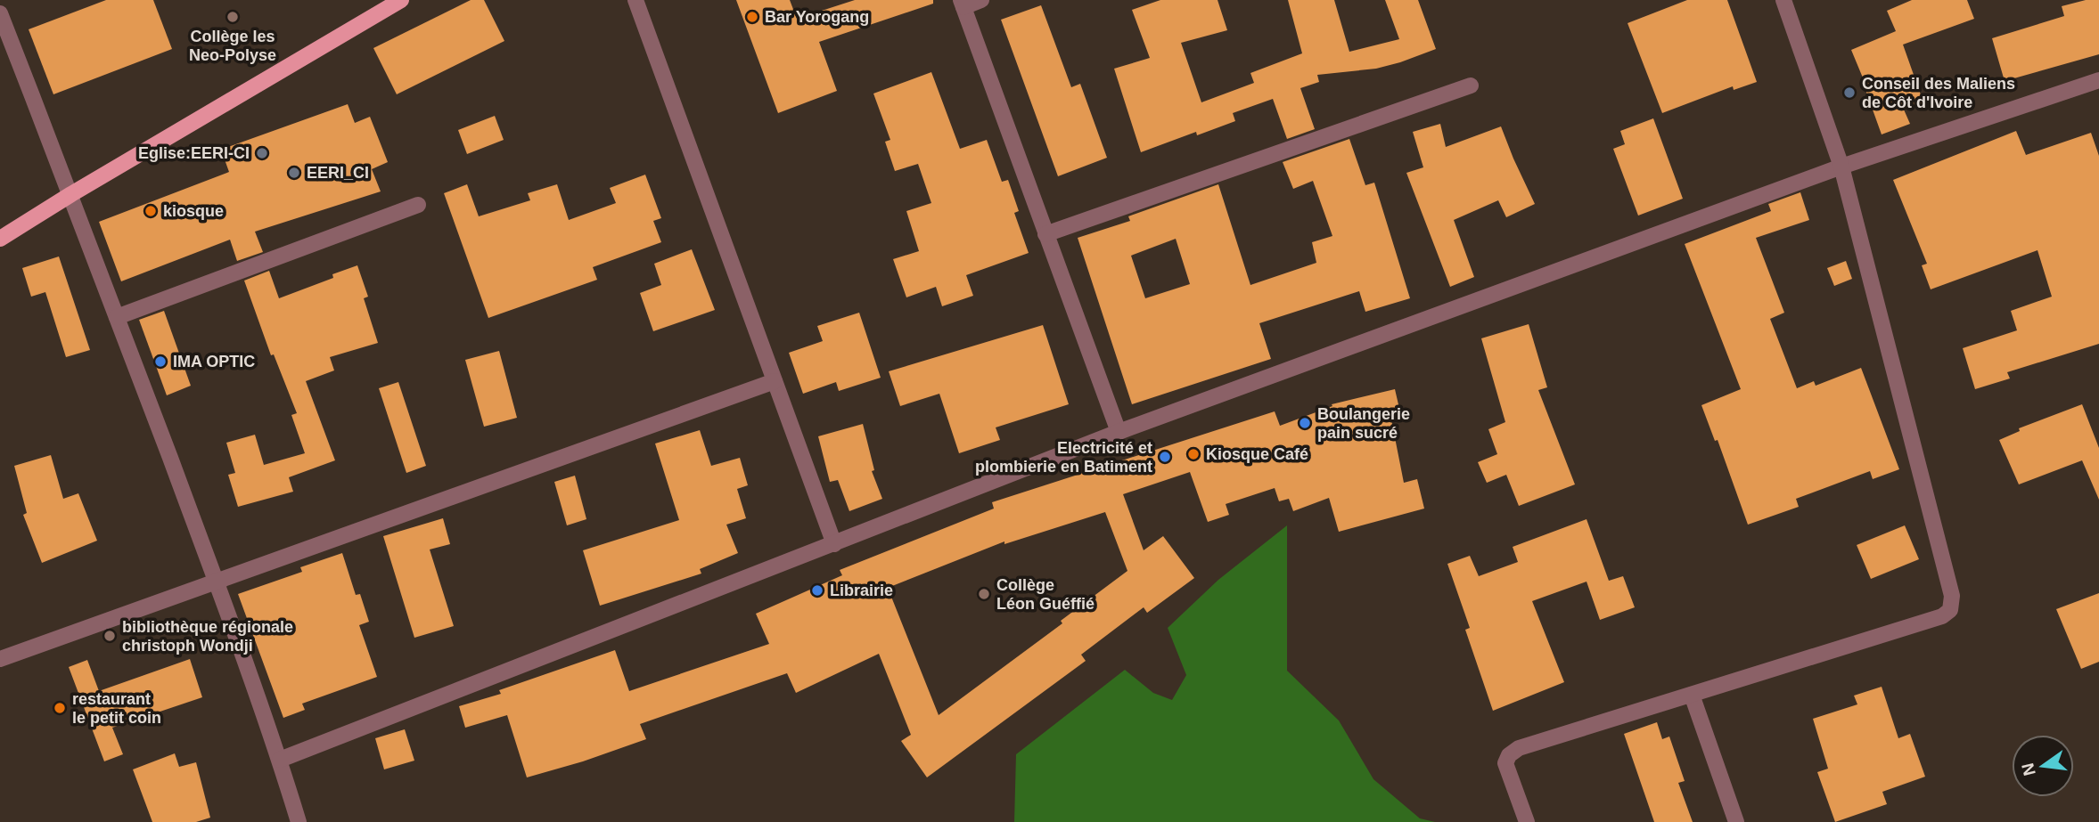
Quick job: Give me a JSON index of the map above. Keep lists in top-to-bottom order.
{
  "places": [
    "Collège les Neo-Polyse",
    "Bar Yorogang",
    "Conseil des Maliens de Côt d'Ivoire",
    "Eglise:EERI-CI",
    "EERI_CI",
    "kiosque",
    "IMA OPTIC",
    "Boulangerie pain sucré",
    "Kiosque Café",
    "Electricité et plombierie en Batiment",
    "Librairie",
    "Collège Léon Guéffié",
    "bibliothèque régionale christoph Wondji",
    "restaurant le petit coin"
  ],
  "north": "left"
}
